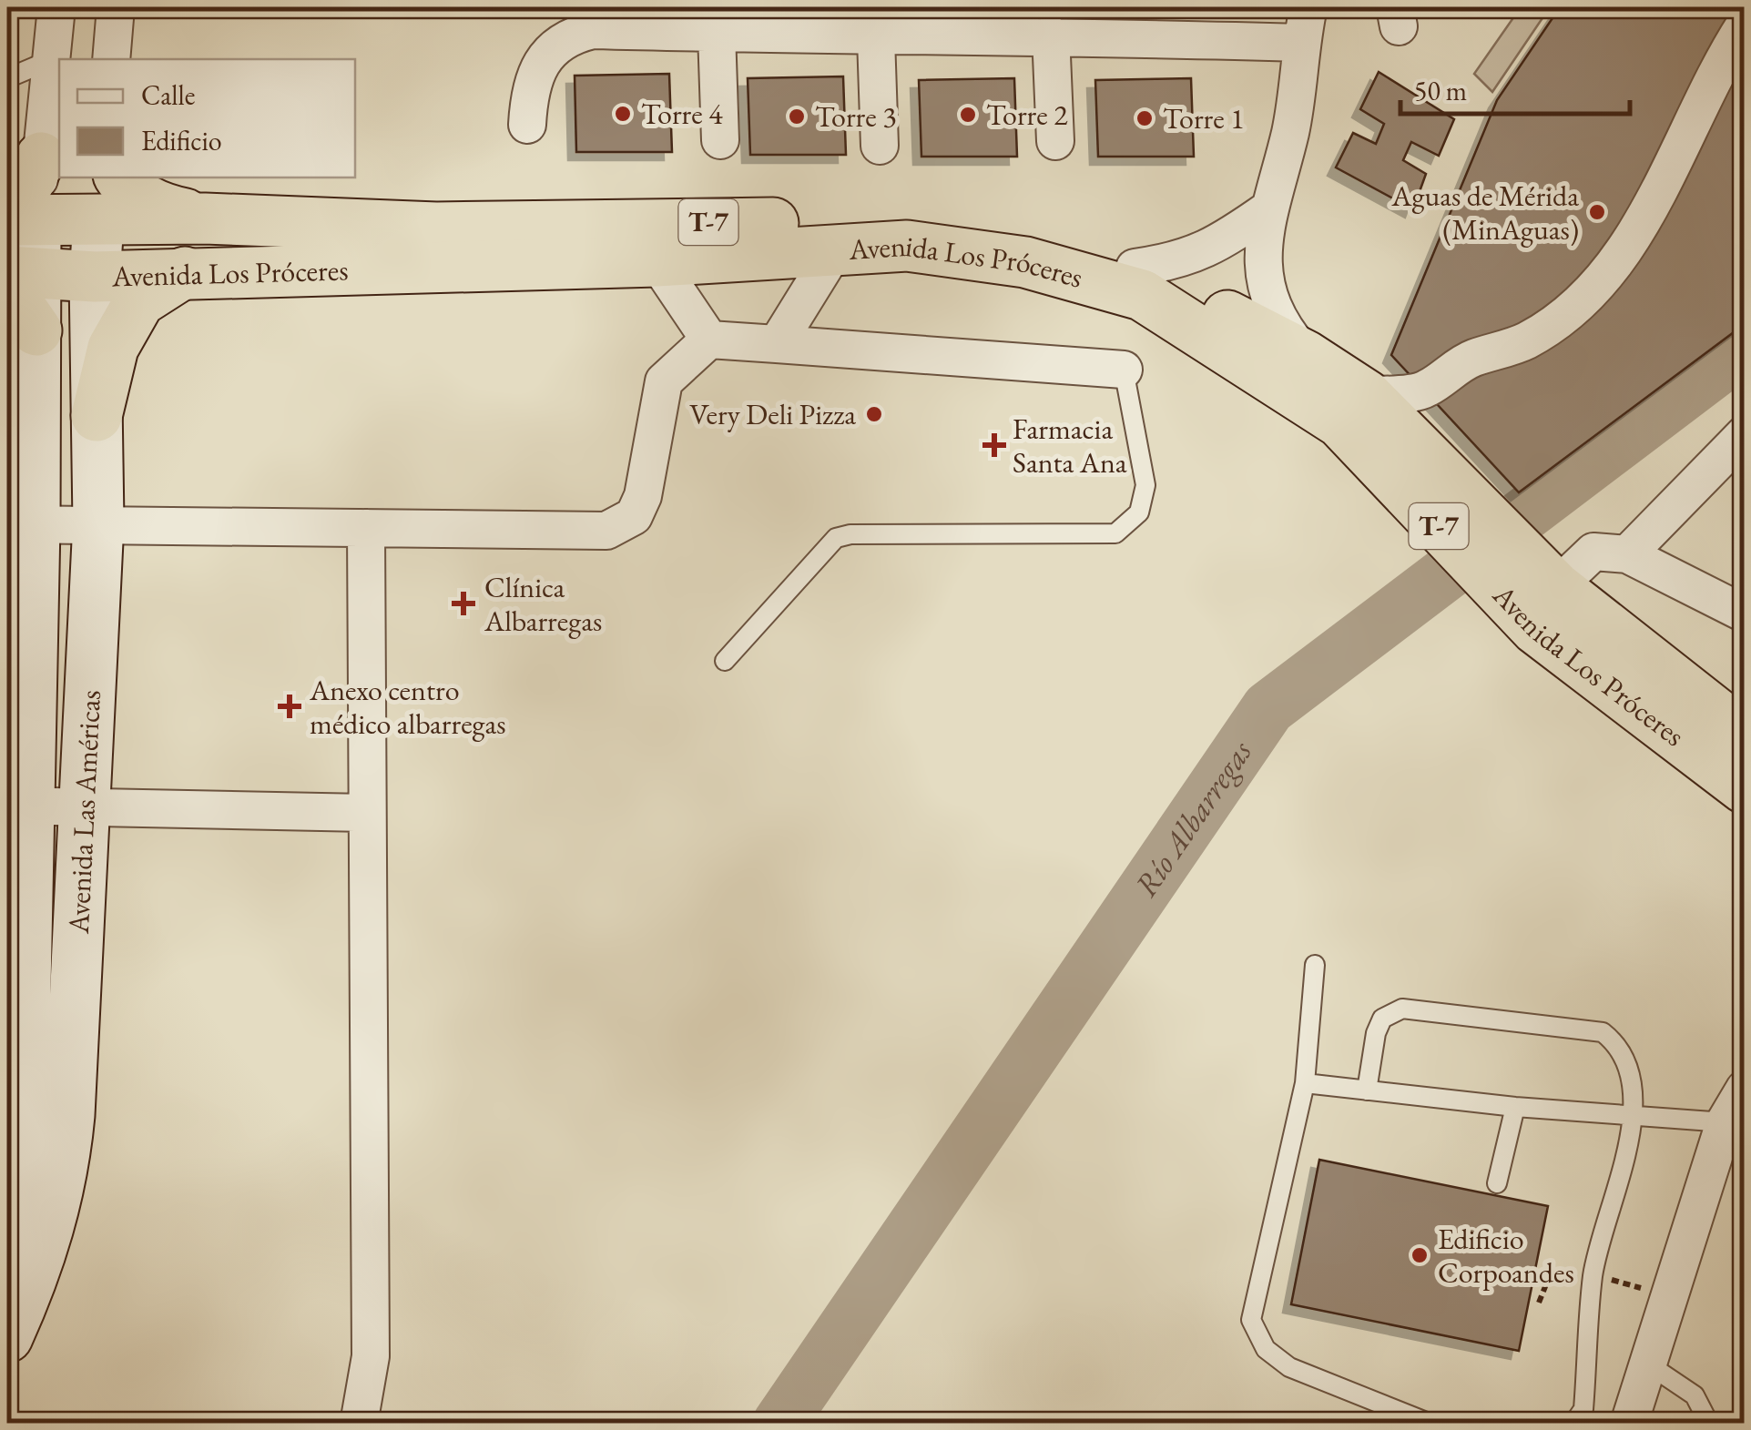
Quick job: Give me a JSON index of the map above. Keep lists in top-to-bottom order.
{
  "streets": {
    "highway": ["T-7", "Avenida Los Próceres"],
    "street": ["Avenida Las Américas"]
  },
  "crossings": [
    ["Avenida Los Próceres", "Avenida Las Américas"]
  ],
  "water": ["Río Albarregas"],
  "places": {
    "other": [
      "Torre 4",
      "Torre 2",
      "Torre 3",
      "Torre 1",
      "Aguas de Mérida (MinAguas)",
      "Very Deli Pizza",
      "Edificio Corpoandes"
    ],
    "health": ["Farmacia Santa Ana", "Clínica Albarregas", "Anexo centro médico albarregas"]
  },
  "legend": ["Calle", "Edificio"],
  "scale_bar": "50 m"
}
